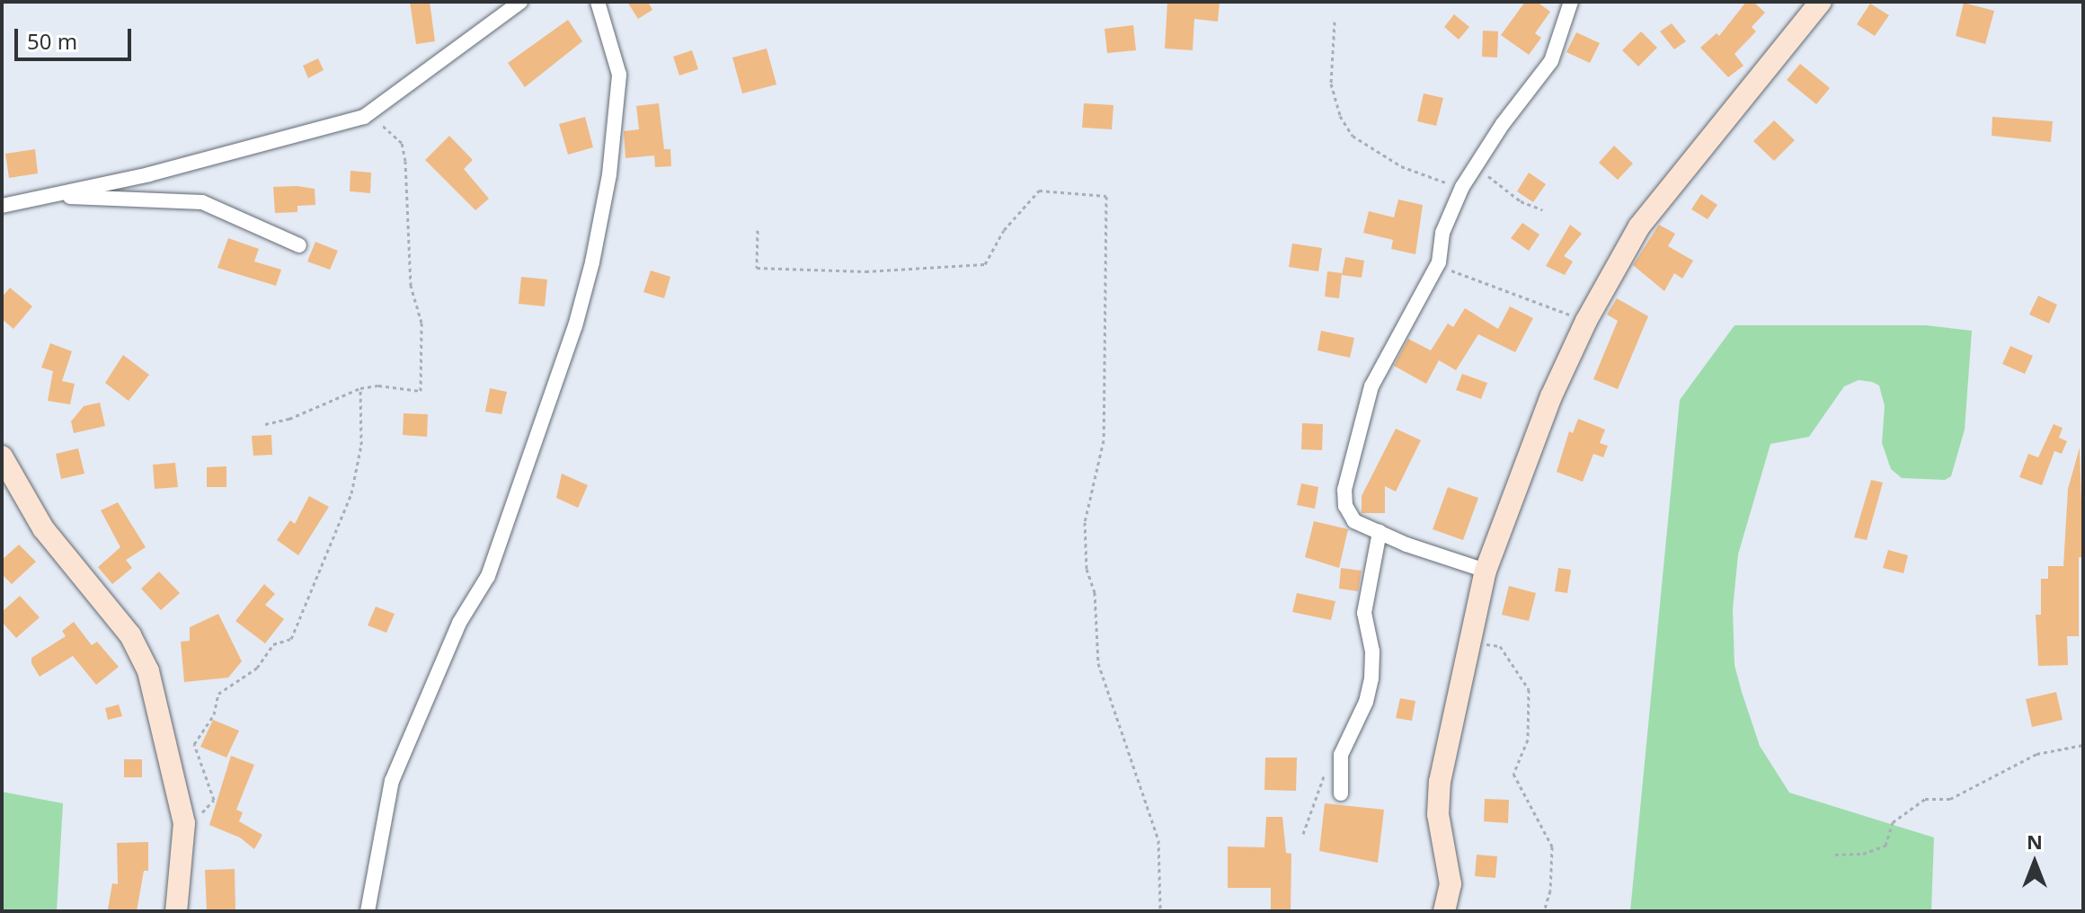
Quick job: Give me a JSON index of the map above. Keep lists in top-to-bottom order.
{
  "scale_bar": "50 m",
  "north": "top"
}
